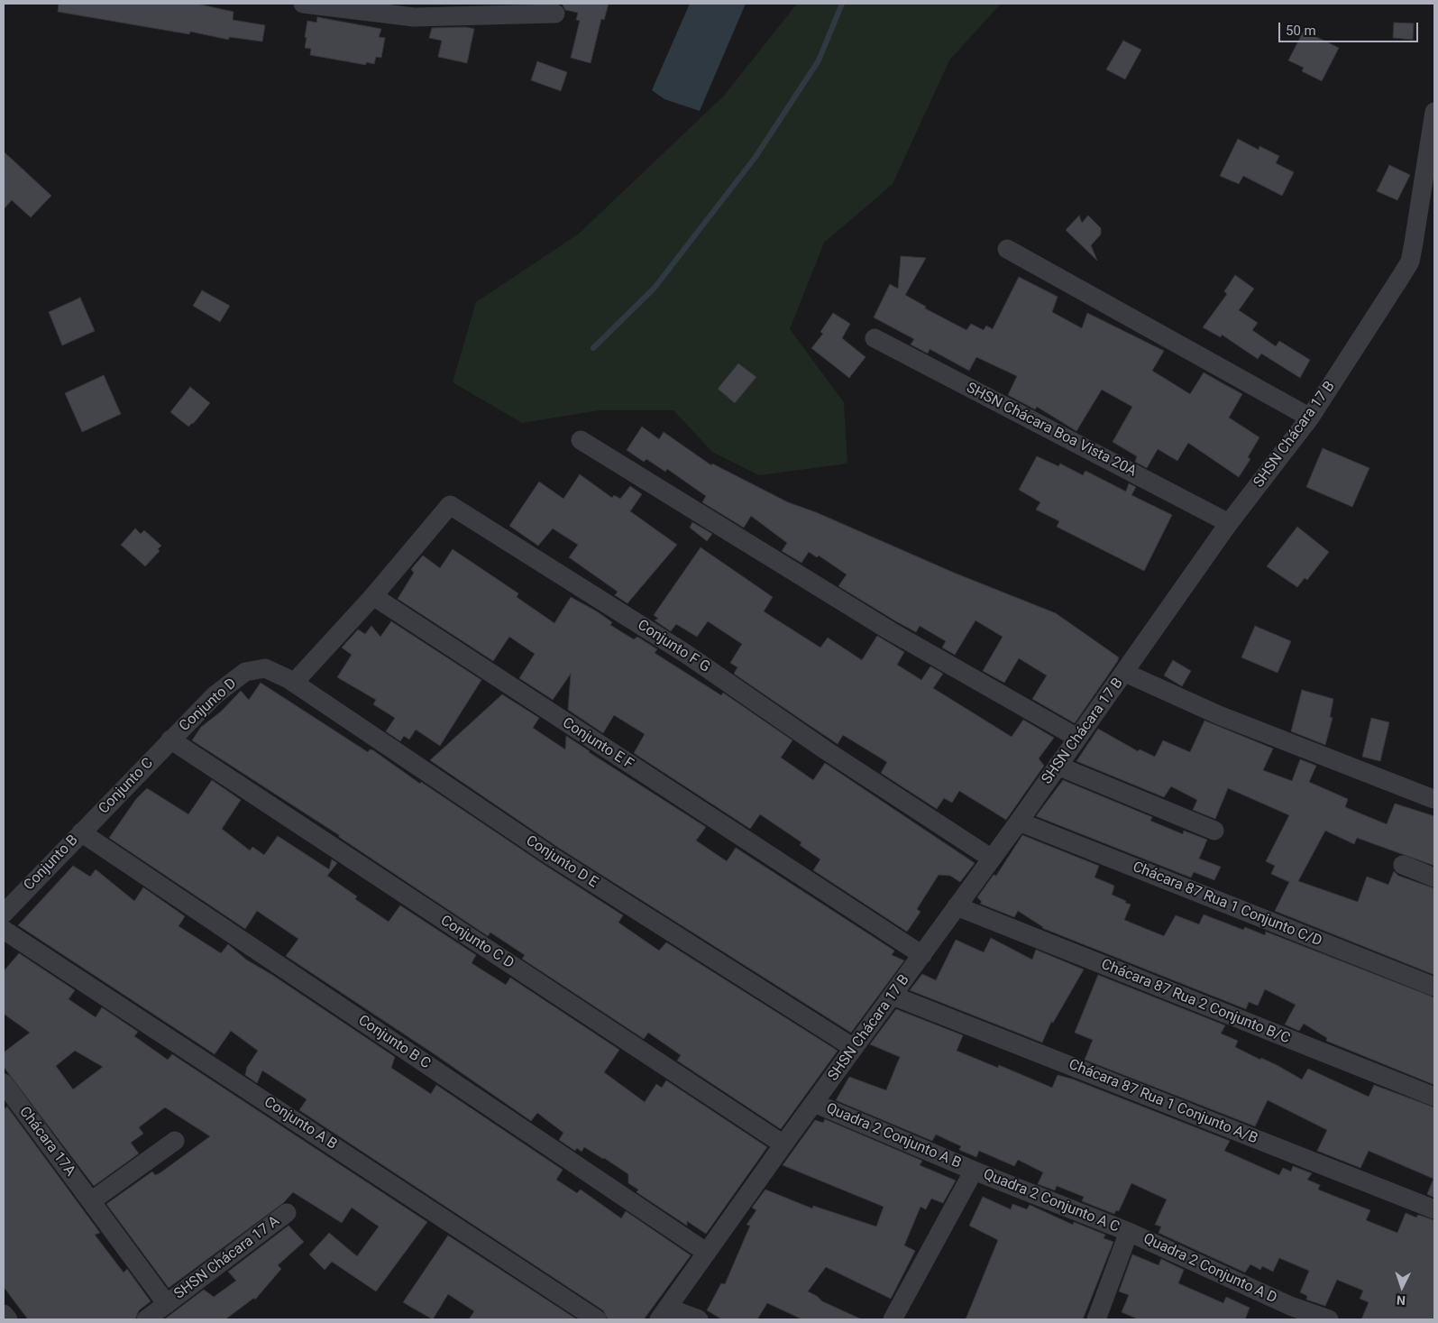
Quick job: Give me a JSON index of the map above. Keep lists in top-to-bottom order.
{
  "streets": {
    "street": [
      "SHSN Chácara Boa Vista 20A",
      "SHSN Chácara 17 B",
      "Conjunto F G",
      "Conjunto D",
      "Conjunto E F",
      "Conjunto C",
      "Conjunto D E",
      "Conjunto B",
      "Chácara 87 Rua 1 Conjunto C/D",
      "Conjunto C D",
      "Chácara 87 Rua 2 Conjunto B/C",
      "Conjunto B C",
      "Chácara 87 Rua 1 Conjunto A/B",
      "Conjunto A B",
      "Quadra 2 Conjunto A B",
      "Chácara 17A",
      "Quadra 2 Conjunto A C",
      "SHSN Chácara 17 A",
      "Quadra 2 Conjunto A D"
    ]
  },
  "crossings": [
    ["SHSN Chácara Boa Vista 20A", "SHSN Chácara 17 B"],
    ["SHSN Chácara 17 B", "Conjunto F G"],
    ["SHSN Chácara 17 B", "Conjunto E F"],
    ["SHSN Chácara 17 B", "Conjunto D E"],
    ["SHSN Chácara 17 B", "Chácara 87 Rua 1 Conjunto C/D"],
    ["SHSN Chácara 17 B", "Conjunto C D"],
    ["SHSN Chácara 17 B", "Chácara 87 Rua 2 Conjunto B/C"],
    ["SHSN Chácara 17 B", "Conjunto B C"],
    ["SHSN Chácara 17 B", "Chácara 87 Rua 1 Conjunto A/B"],
    ["SHSN Chácara 17 B", "Quadra 2 Conjunto A B"],
    ["Conjunto F G", "Conjunto E F"],
    ["Conjunto D", "Conjunto C"],
    ["Conjunto D", "Conjunto D E"],
    ["Conjunto D", "Conjunto C D"],
    ["Conjunto C", "Conjunto B"],
    ["Conjunto C", "Conjunto C D"],
    ["Conjunto C", "Conjunto B C"],
    ["Conjunto B", "Conjunto B C"],
    ["Quadra 2 Conjunto A B", "Quadra 2 Conjunto A C"],
    ["Chácara 17A", "SHSN Chácara 17 A"],
    ["Quadra 2 Conjunto A C", "Quadra 2 Conjunto A D"]
  ],
  "scale_bar": "50 m",
  "north": "bottom"
}
